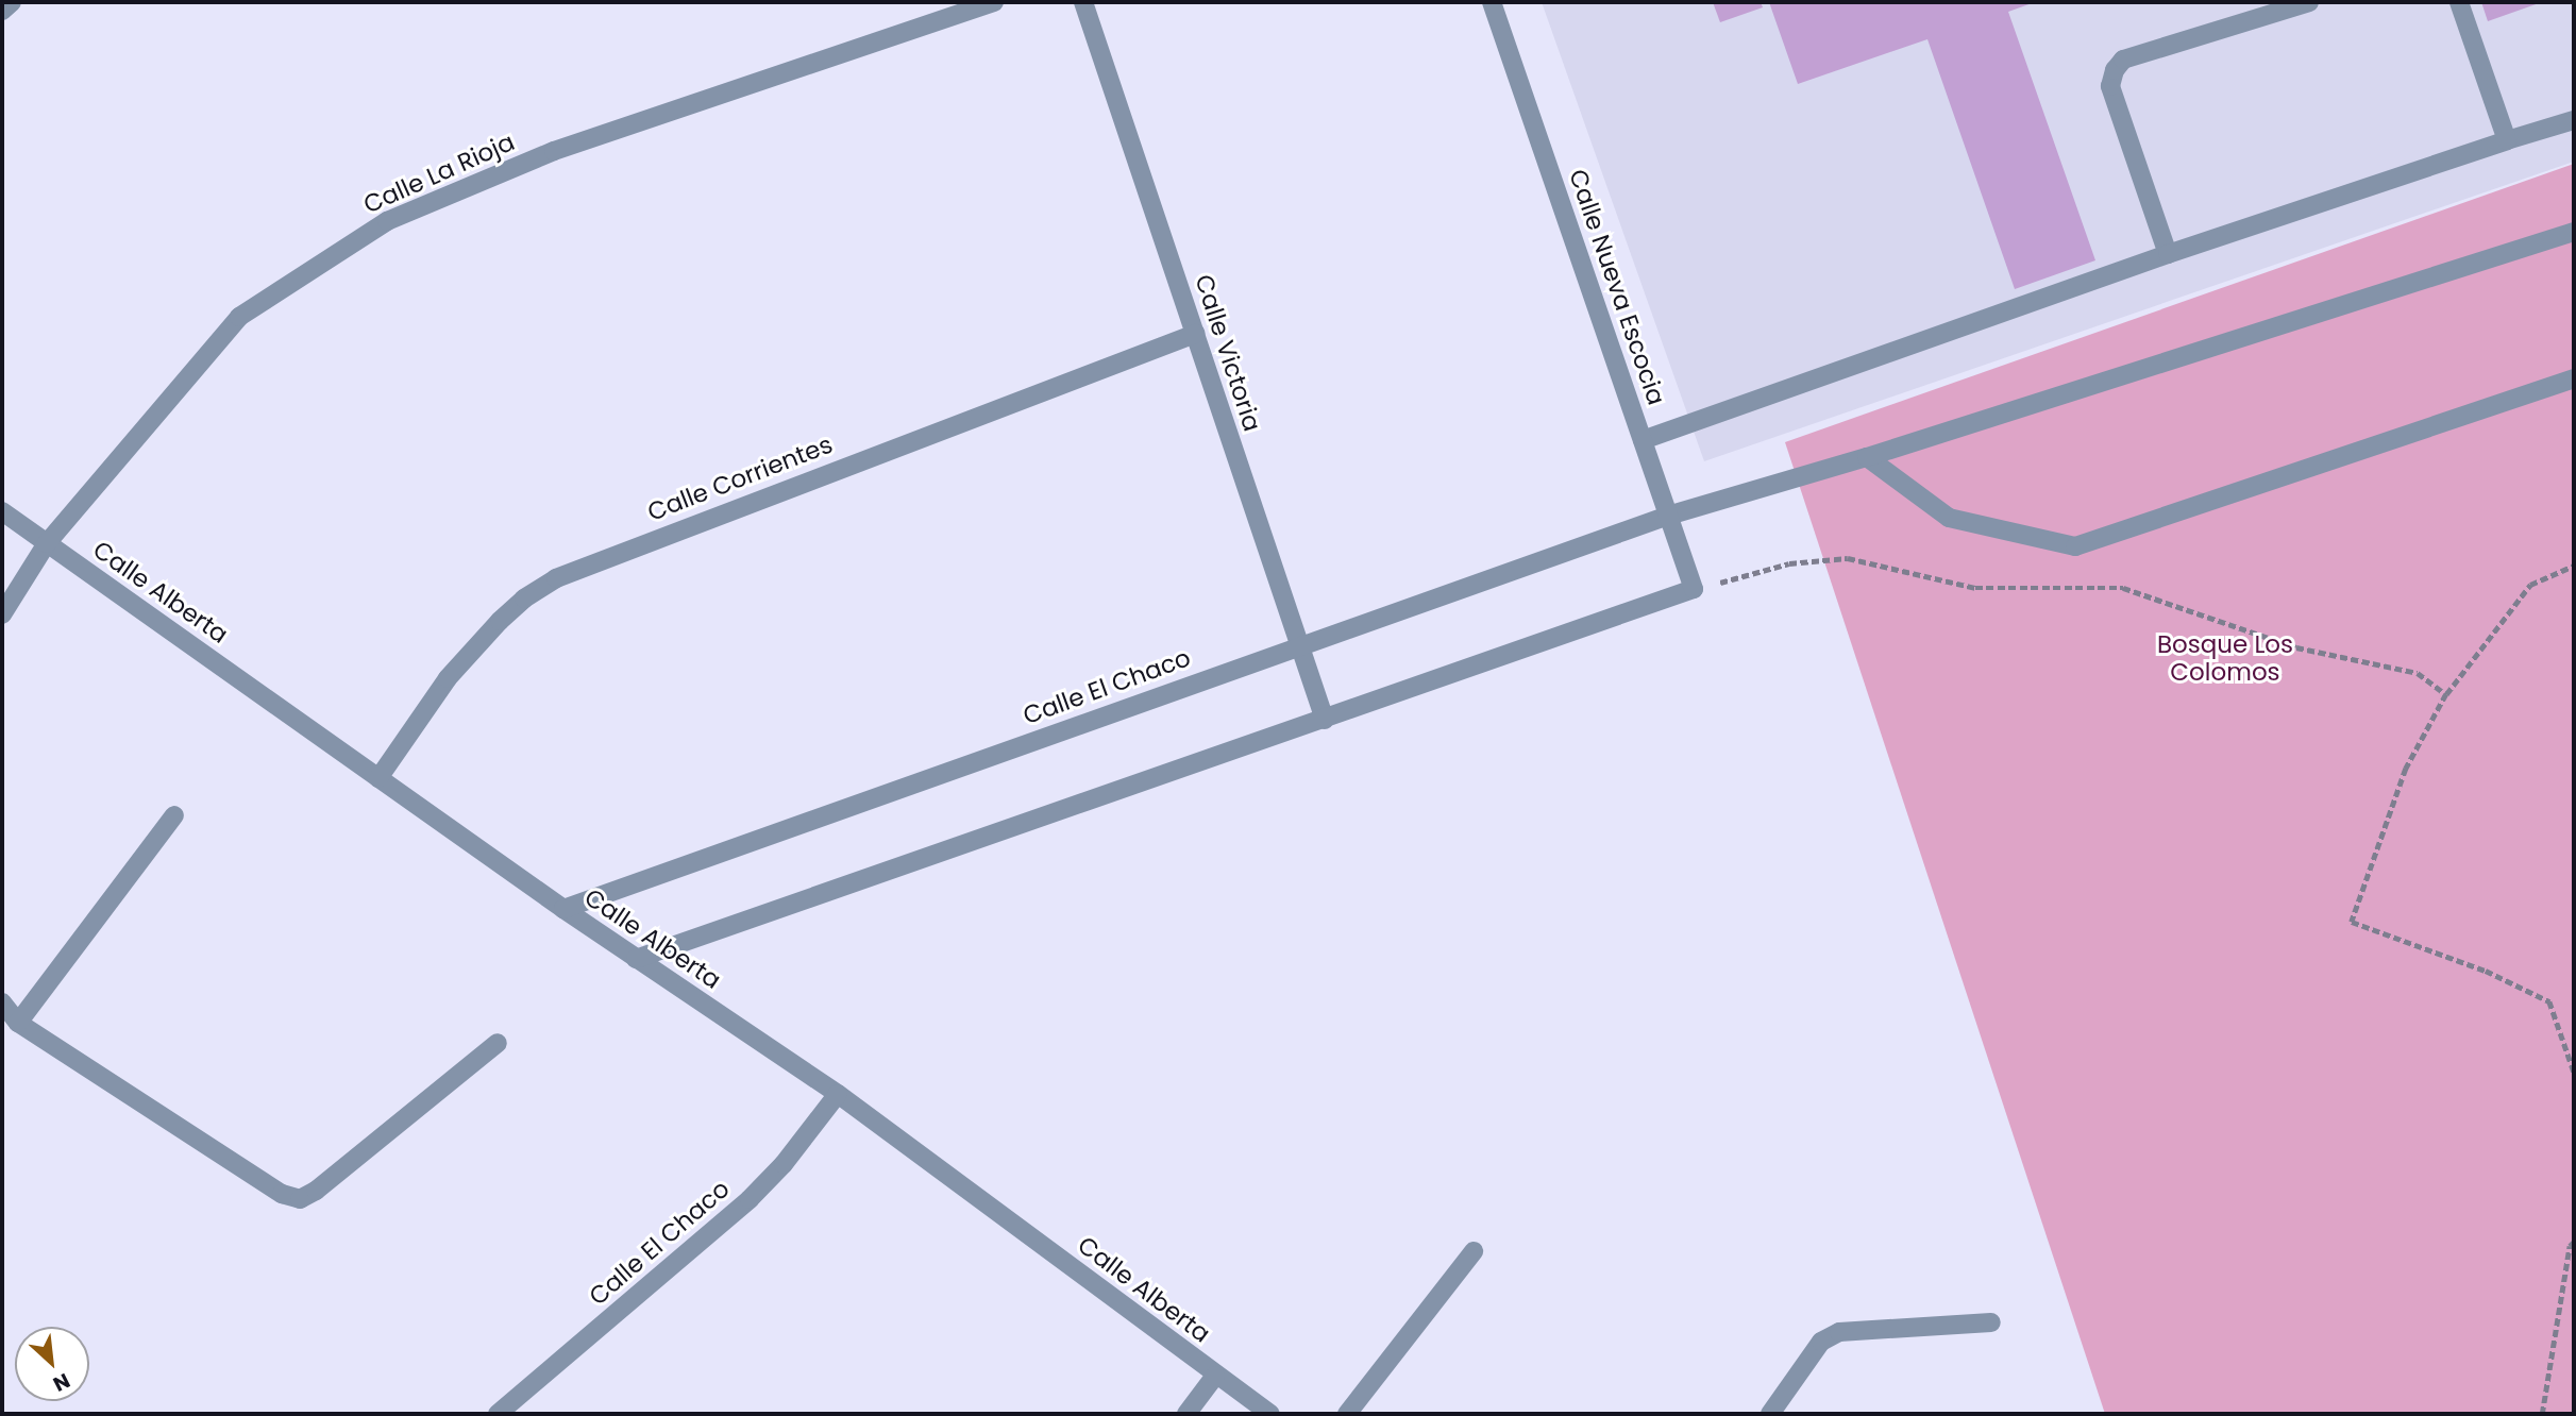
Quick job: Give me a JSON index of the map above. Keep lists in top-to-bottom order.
{
  "streets": {
    "street": [
      "Calle La Rioja",
      "Calle Nueva Escocia",
      "Calle Victoria",
      "Calle Corrientes",
      "Calle Alberta",
      "Calle El Chaco"
    ]
  },
  "crossings": [
    ["Calle La Rioja", "Calle Alberta"],
    ["Calle Nueva Escocia", "Calle El Chaco"],
    ["Calle Victoria", "Calle Corrientes"],
    ["Calle Victoria", "Calle El Chaco"],
    ["Calle Corrientes", "Calle Alberta"],
    ["Calle Alberta", "Calle El Chaco"]
  ],
  "parks": ["Bosque Los Colomos"],
  "north": "bottom right"
}
